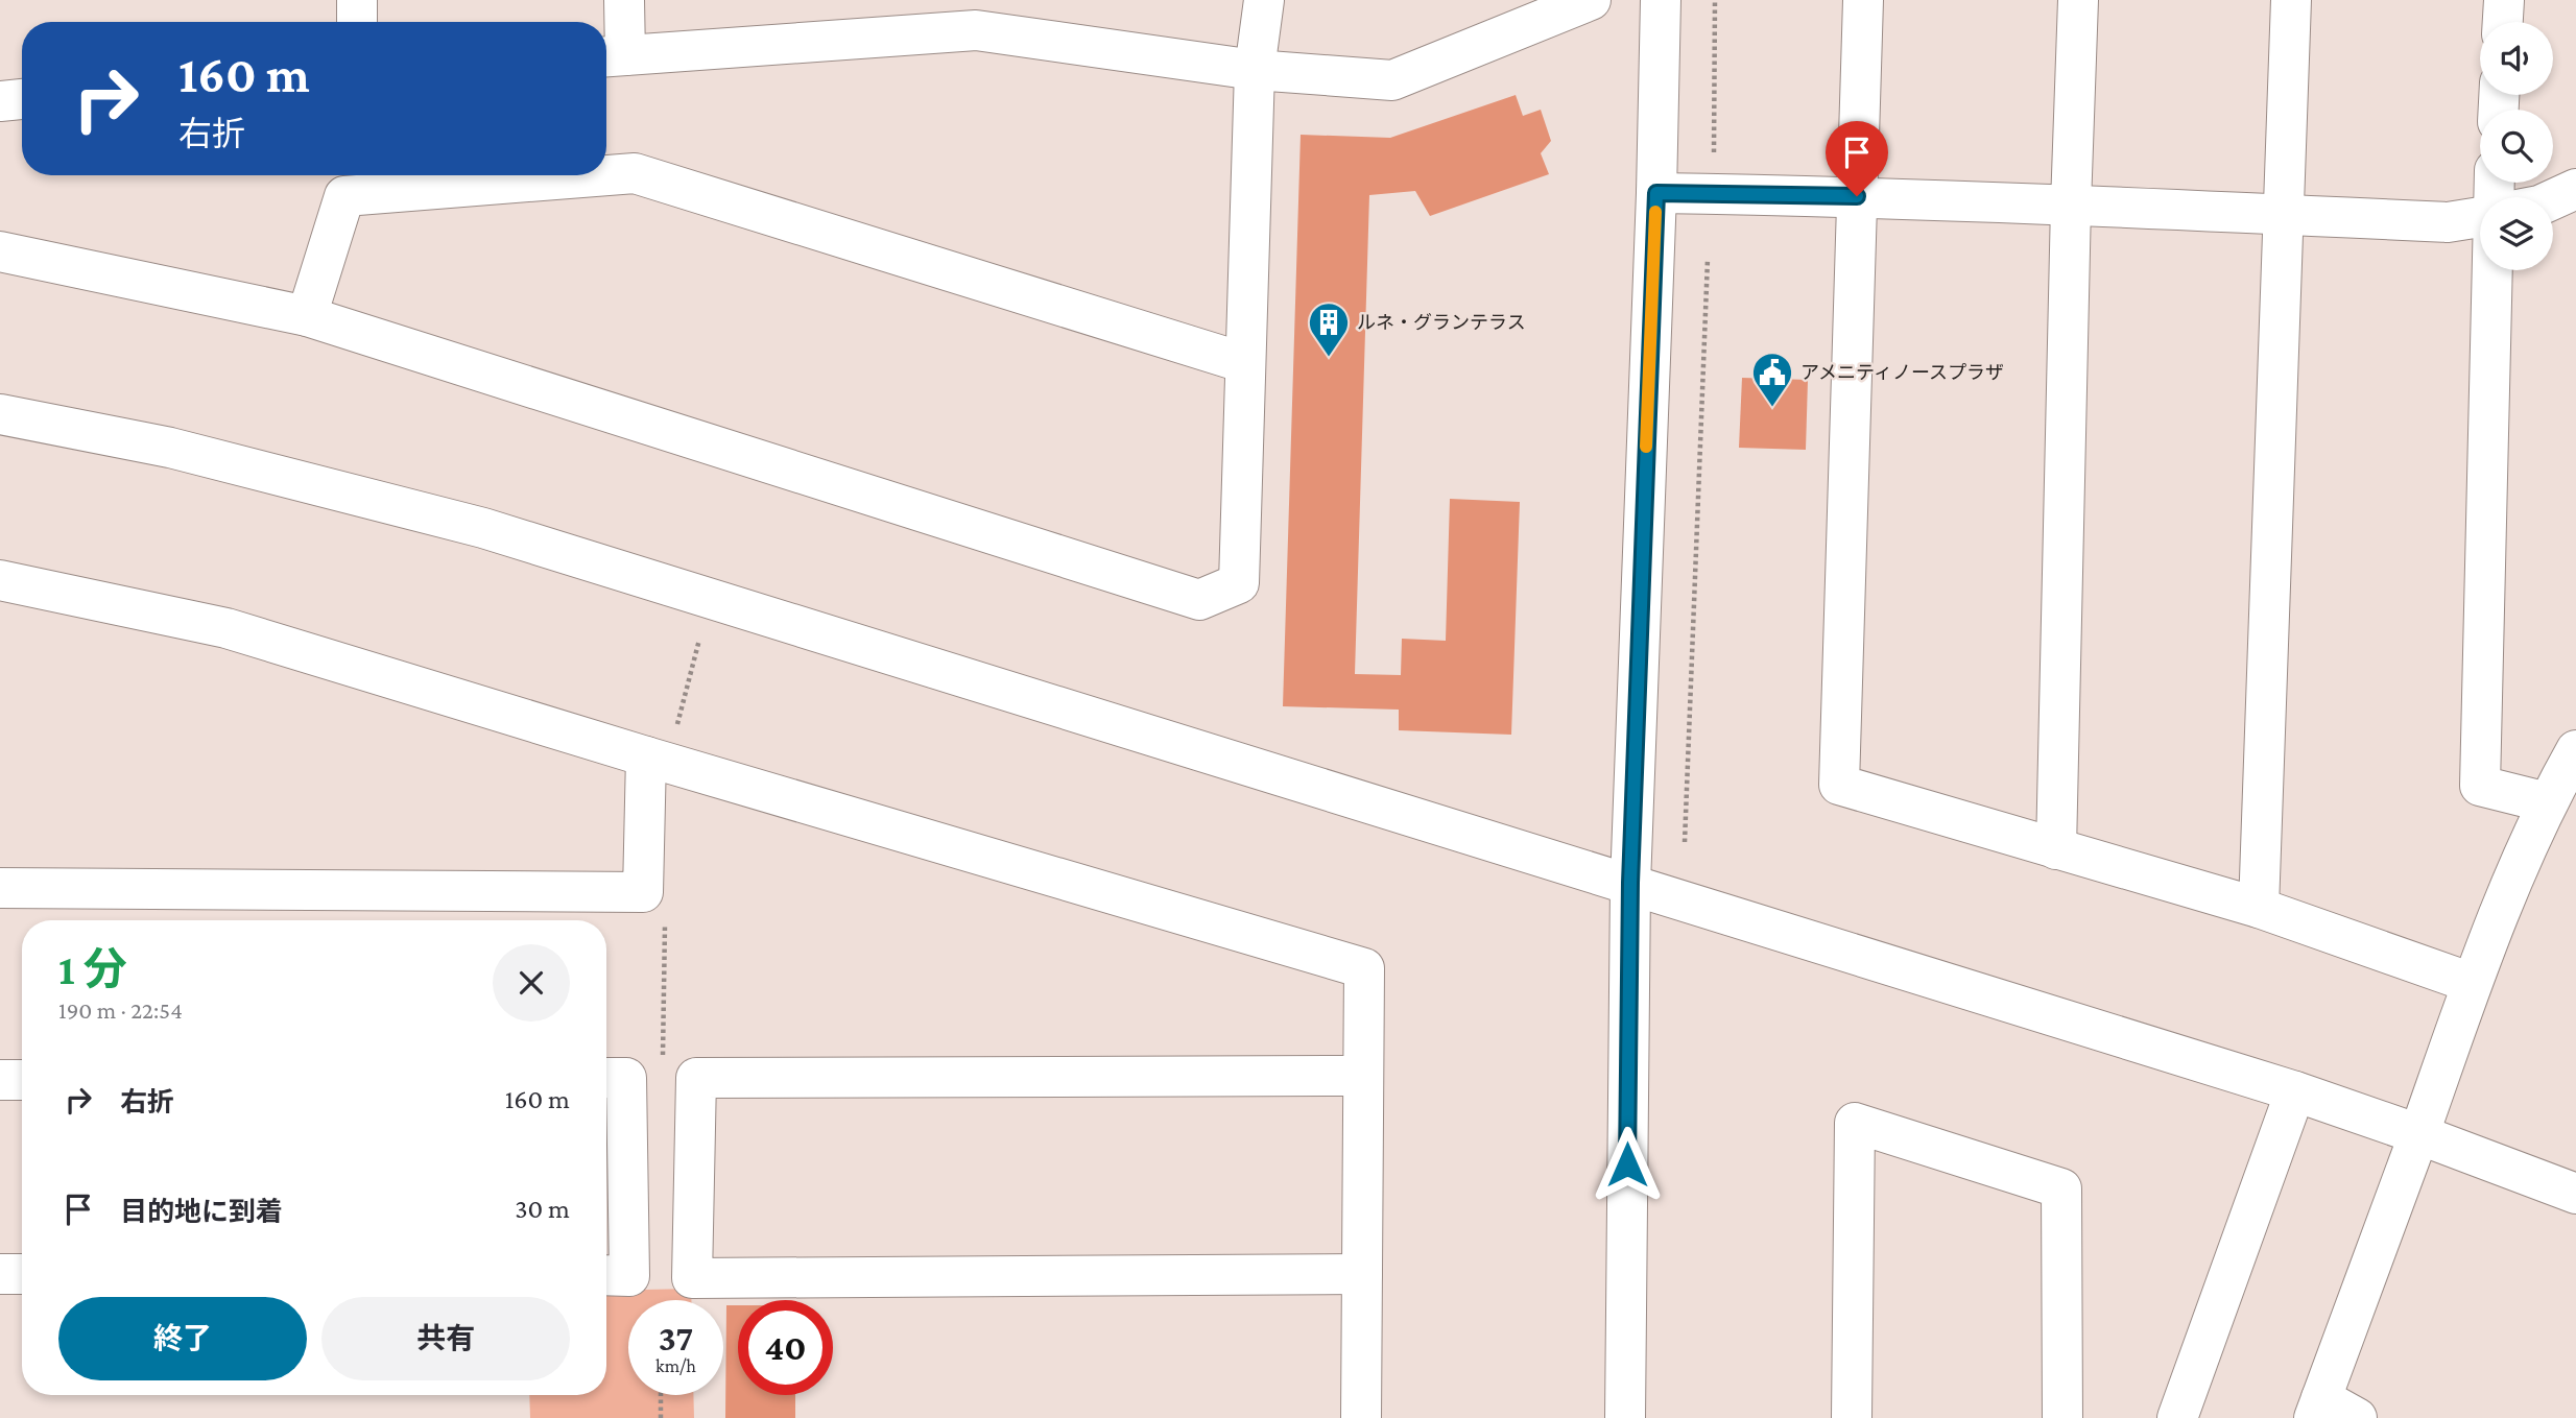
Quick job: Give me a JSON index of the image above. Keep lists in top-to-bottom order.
{
  "places": {
    "building": ["ルネ・グランテラス"],
    "public building": ["アメニティノースプラザ"]
  },
  "page": {
    "turn": ["160 m", "右折"],
    "heading": ["1 分", "190 m · 22:54"],
    "list": [
      {
        "name": "右折",
        "value": "160 m"
      },
      {
        "name": "目的地に到着",
        "value": "30 m"
      }
    ],
    "buttons": ["終了", "共有"],
    "speed": "37 km/h",
    "limit": "40"
  }
}
